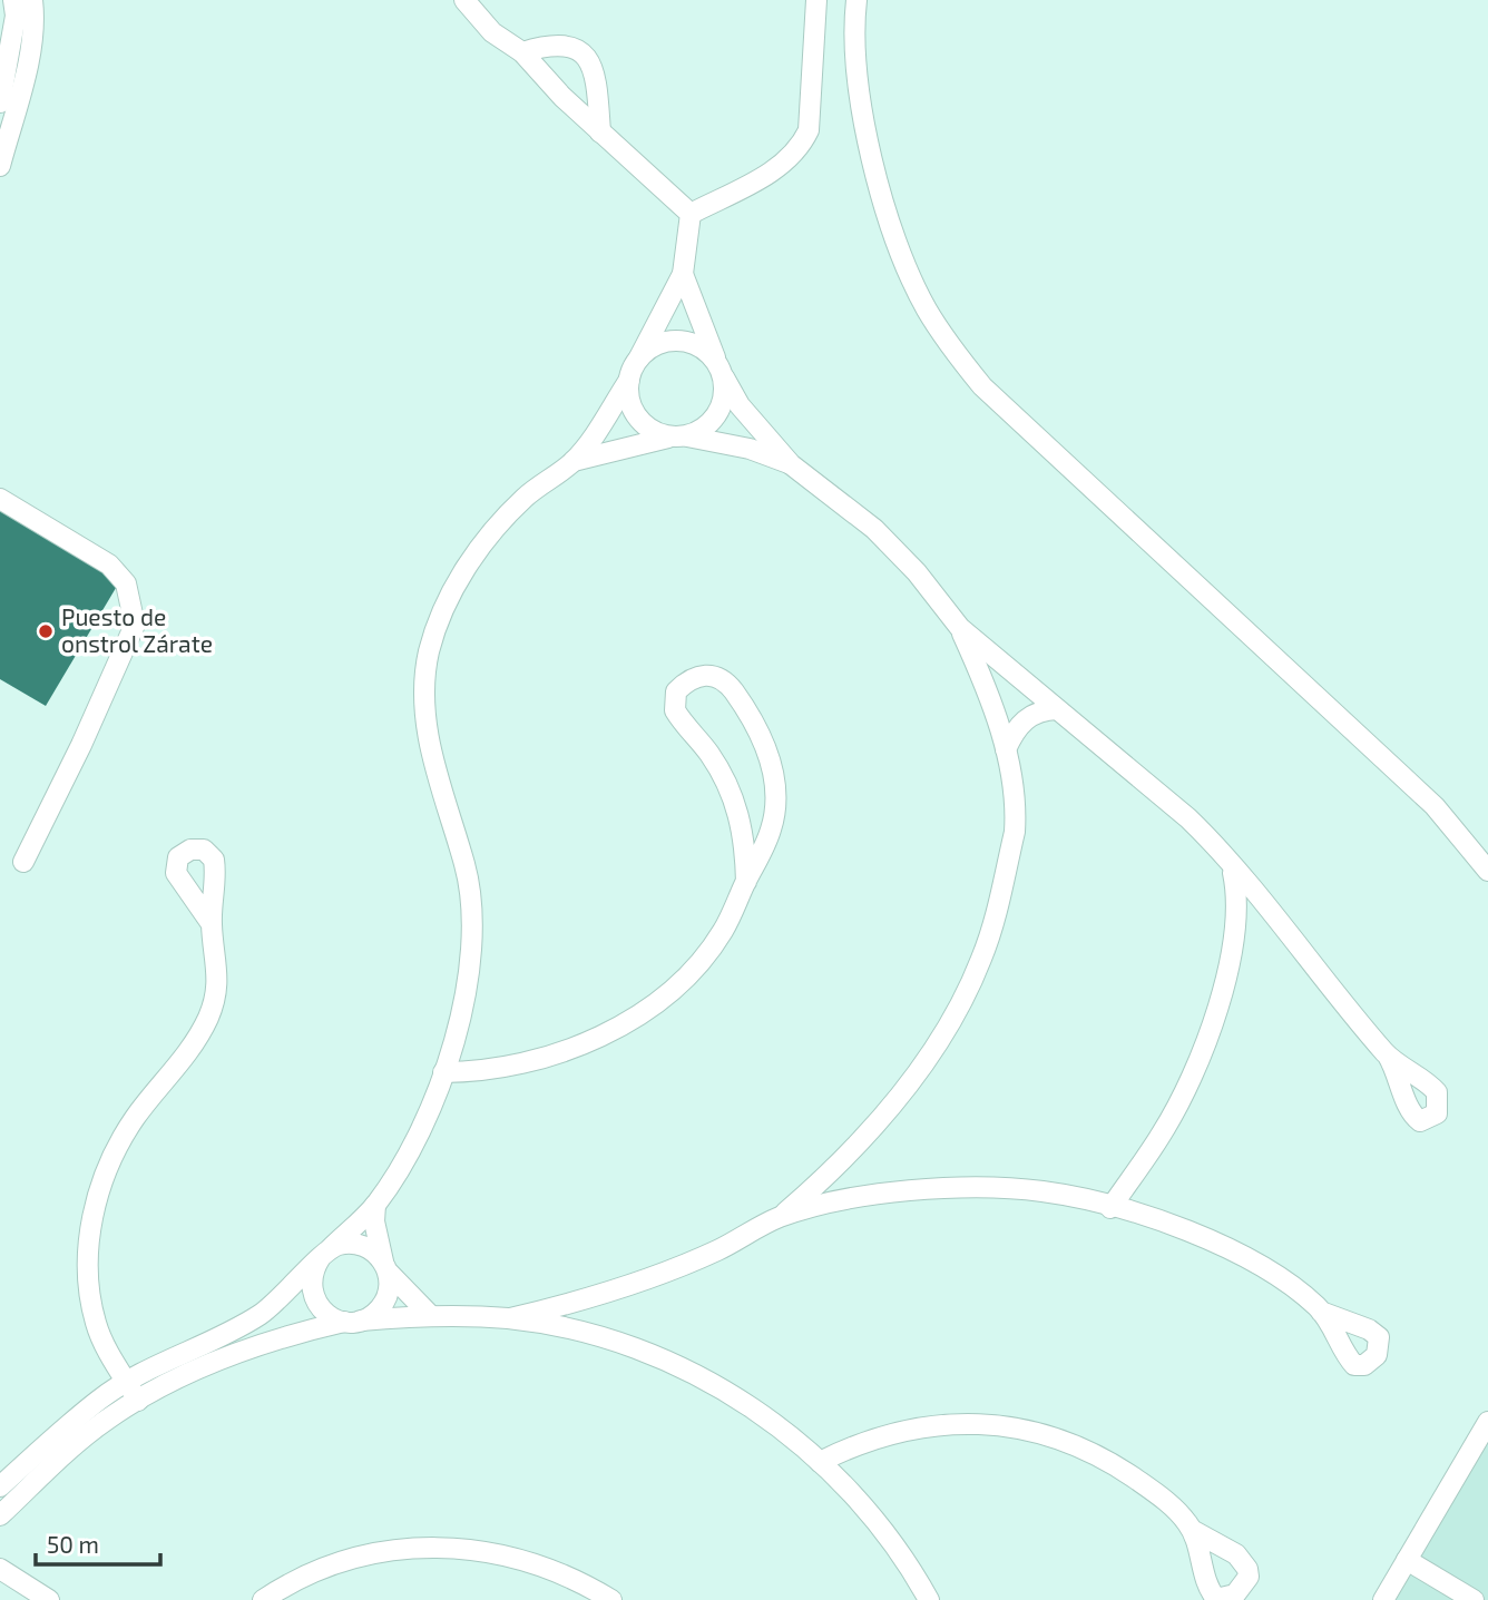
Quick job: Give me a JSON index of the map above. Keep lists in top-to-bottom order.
{
  "places": ["Puesto de onstrol Zárate"],
  "scale_bar": "50 m"
}
